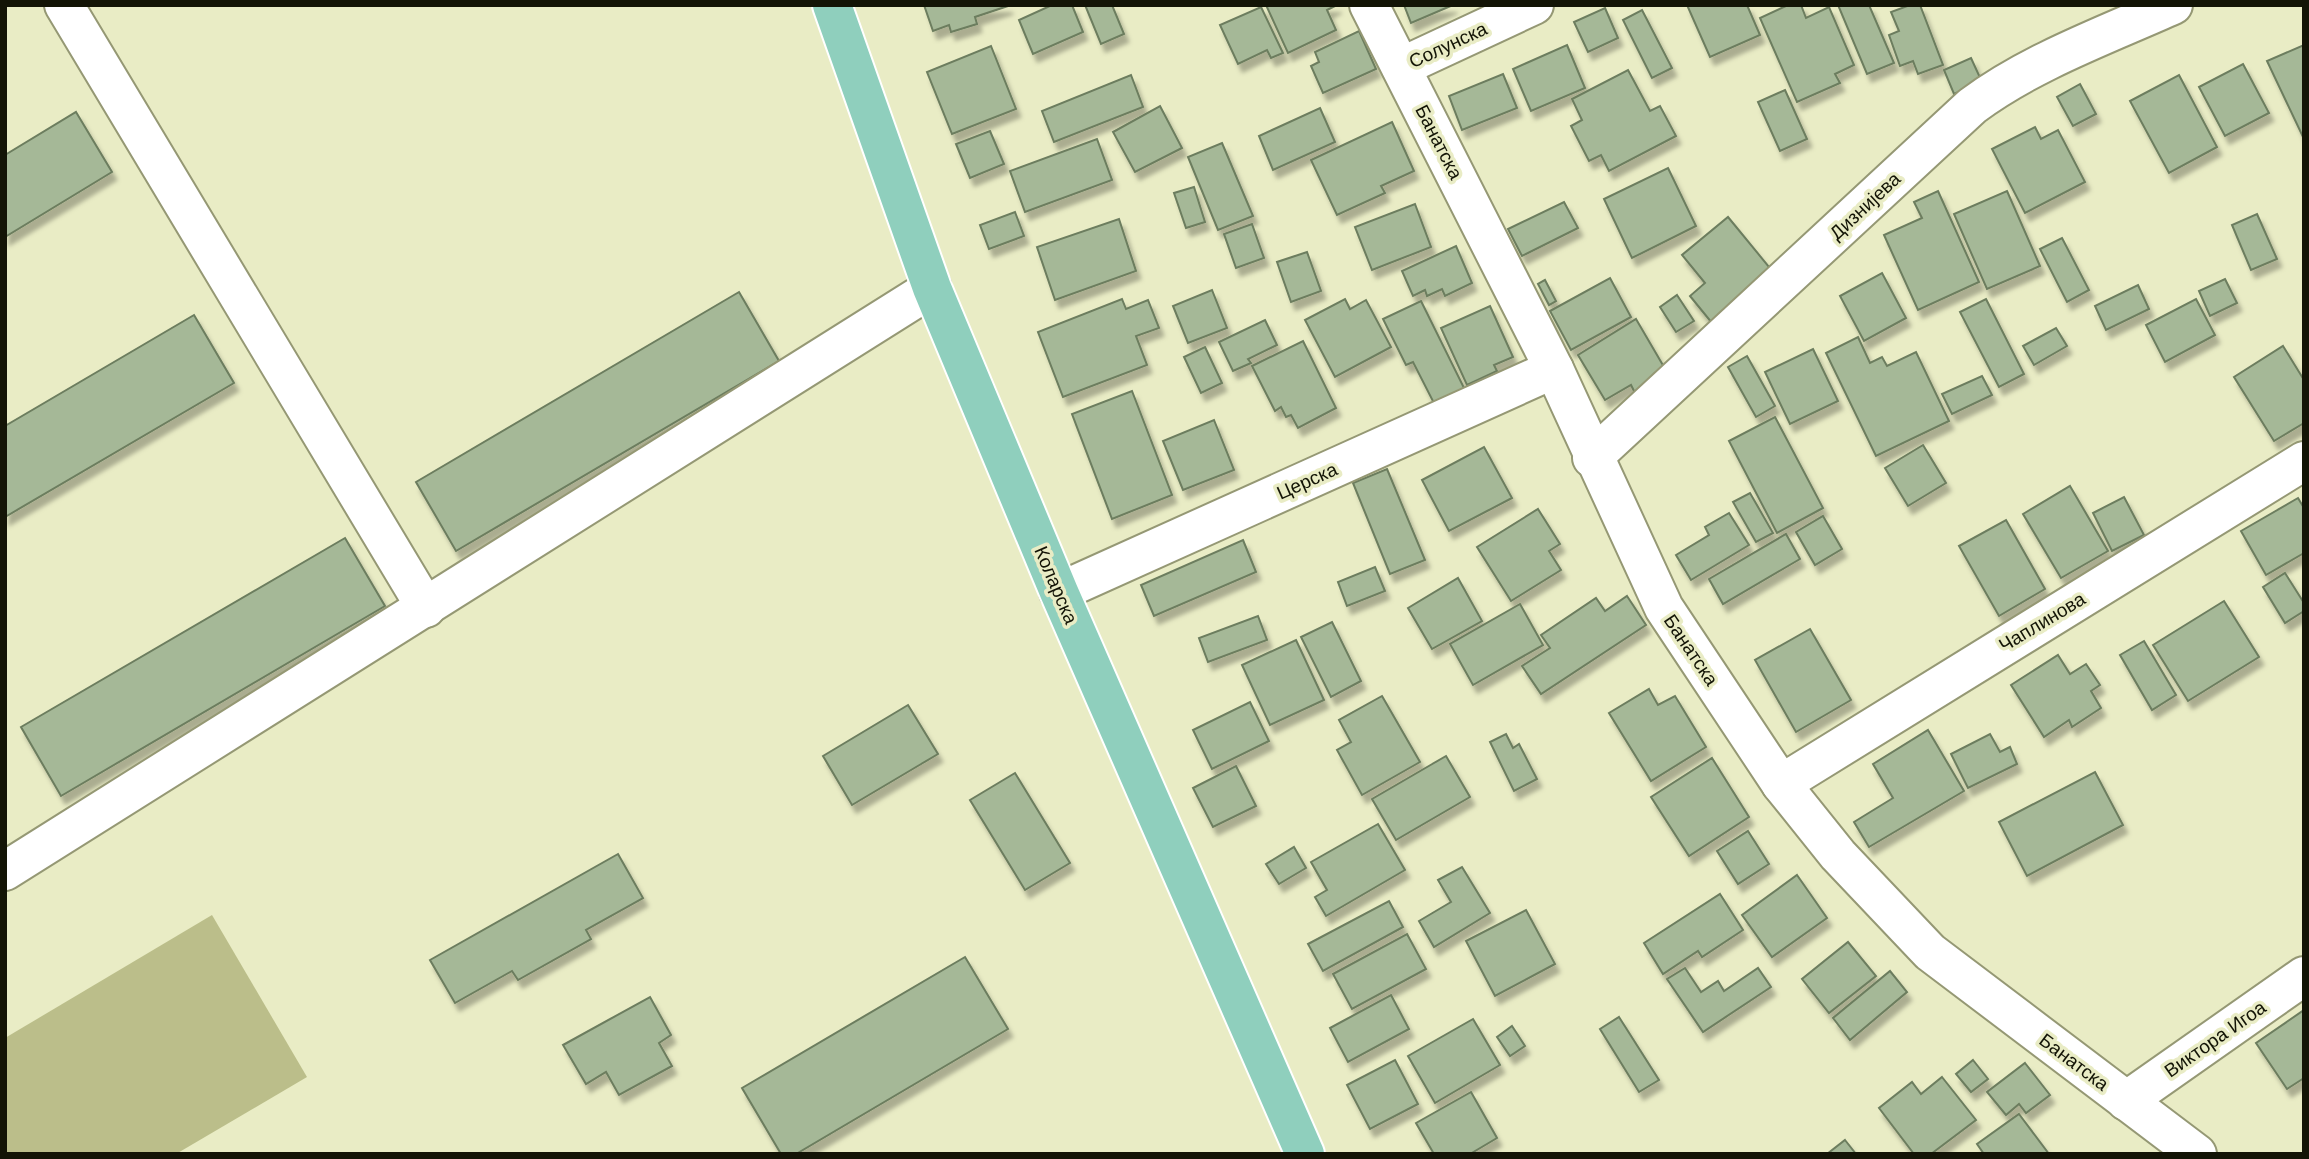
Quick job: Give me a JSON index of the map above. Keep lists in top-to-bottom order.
{
  "streets": {
    "main road": ["Коларска"],
    "street": [
      "Солунска",
      "Банатска",
      "Дизнијева",
      "Церска",
      "Чаплинова",
      "Виктора Игоа"
    ]
  },
  "crossings": [
    ["Солунска", "Банатска"],
    ["Банатска", "Дизнијева"],
    ["Банатска", "Церска"],
    ["Банатска", "Чаплинова"],
    ["Банатска", "Виктора Игоа"],
    ["Церска", "Коларска"]
  ]
}
